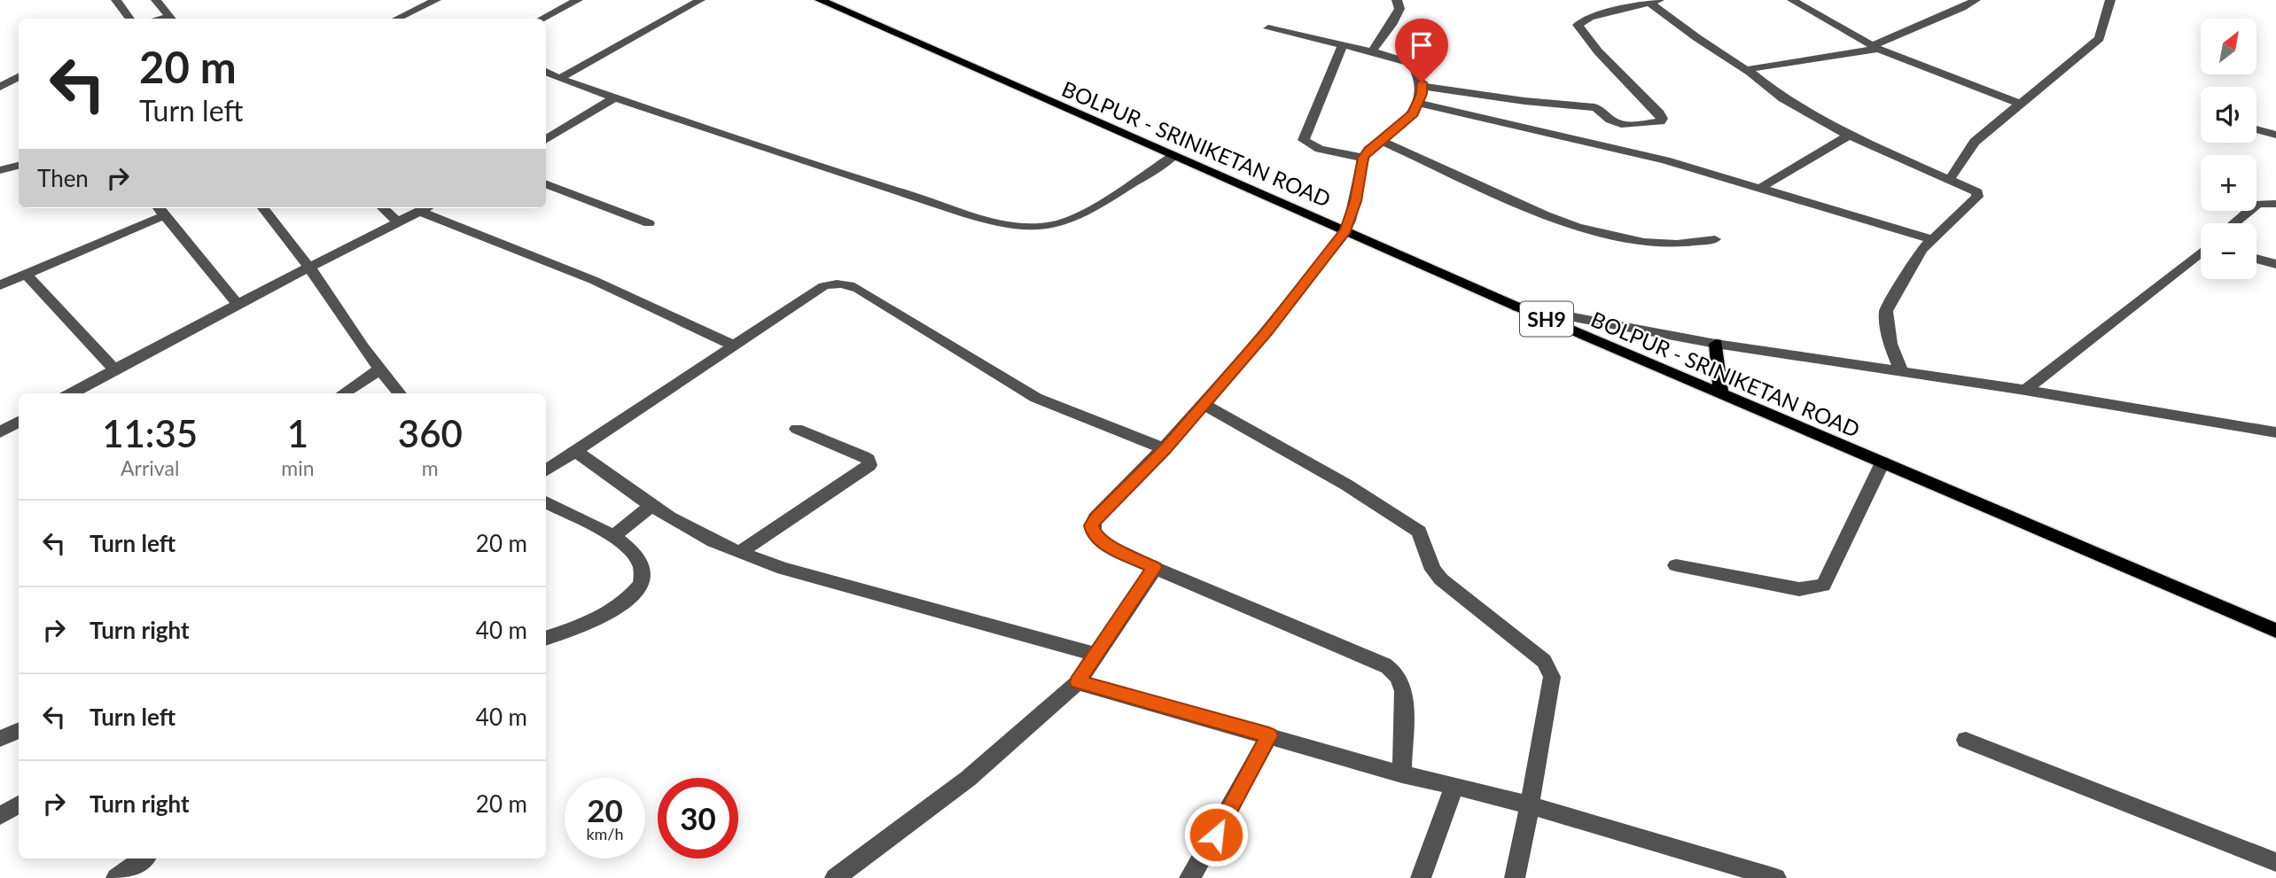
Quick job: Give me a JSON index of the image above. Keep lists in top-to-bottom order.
{
  "streets": {
    "main road": ["BOLPUR - SRINIKETAN ROAD", "SH9"]
  },
  "north": "top right",
  "page": {
    "map_buttons": ["+", "−"],
    "turn": ["20 m", "Turn left"],
    "then": "Then",
    "eta": [
      "11:35",
      "Arrival",
      "1",
      "min",
      "360",
      "m"
    ],
    "list": [
      {
        "name": "Turn left",
        "value": "20 m"
      },
      {
        "name": "Turn right",
        "value": "40 m"
      },
      {
        "name": "Turn left",
        "value": "40 m"
      },
      {
        "name": "Turn right",
        "value": "20 m"
      }
    ],
    "speed": "20 km/h",
    "limit": "30"
  }
}
